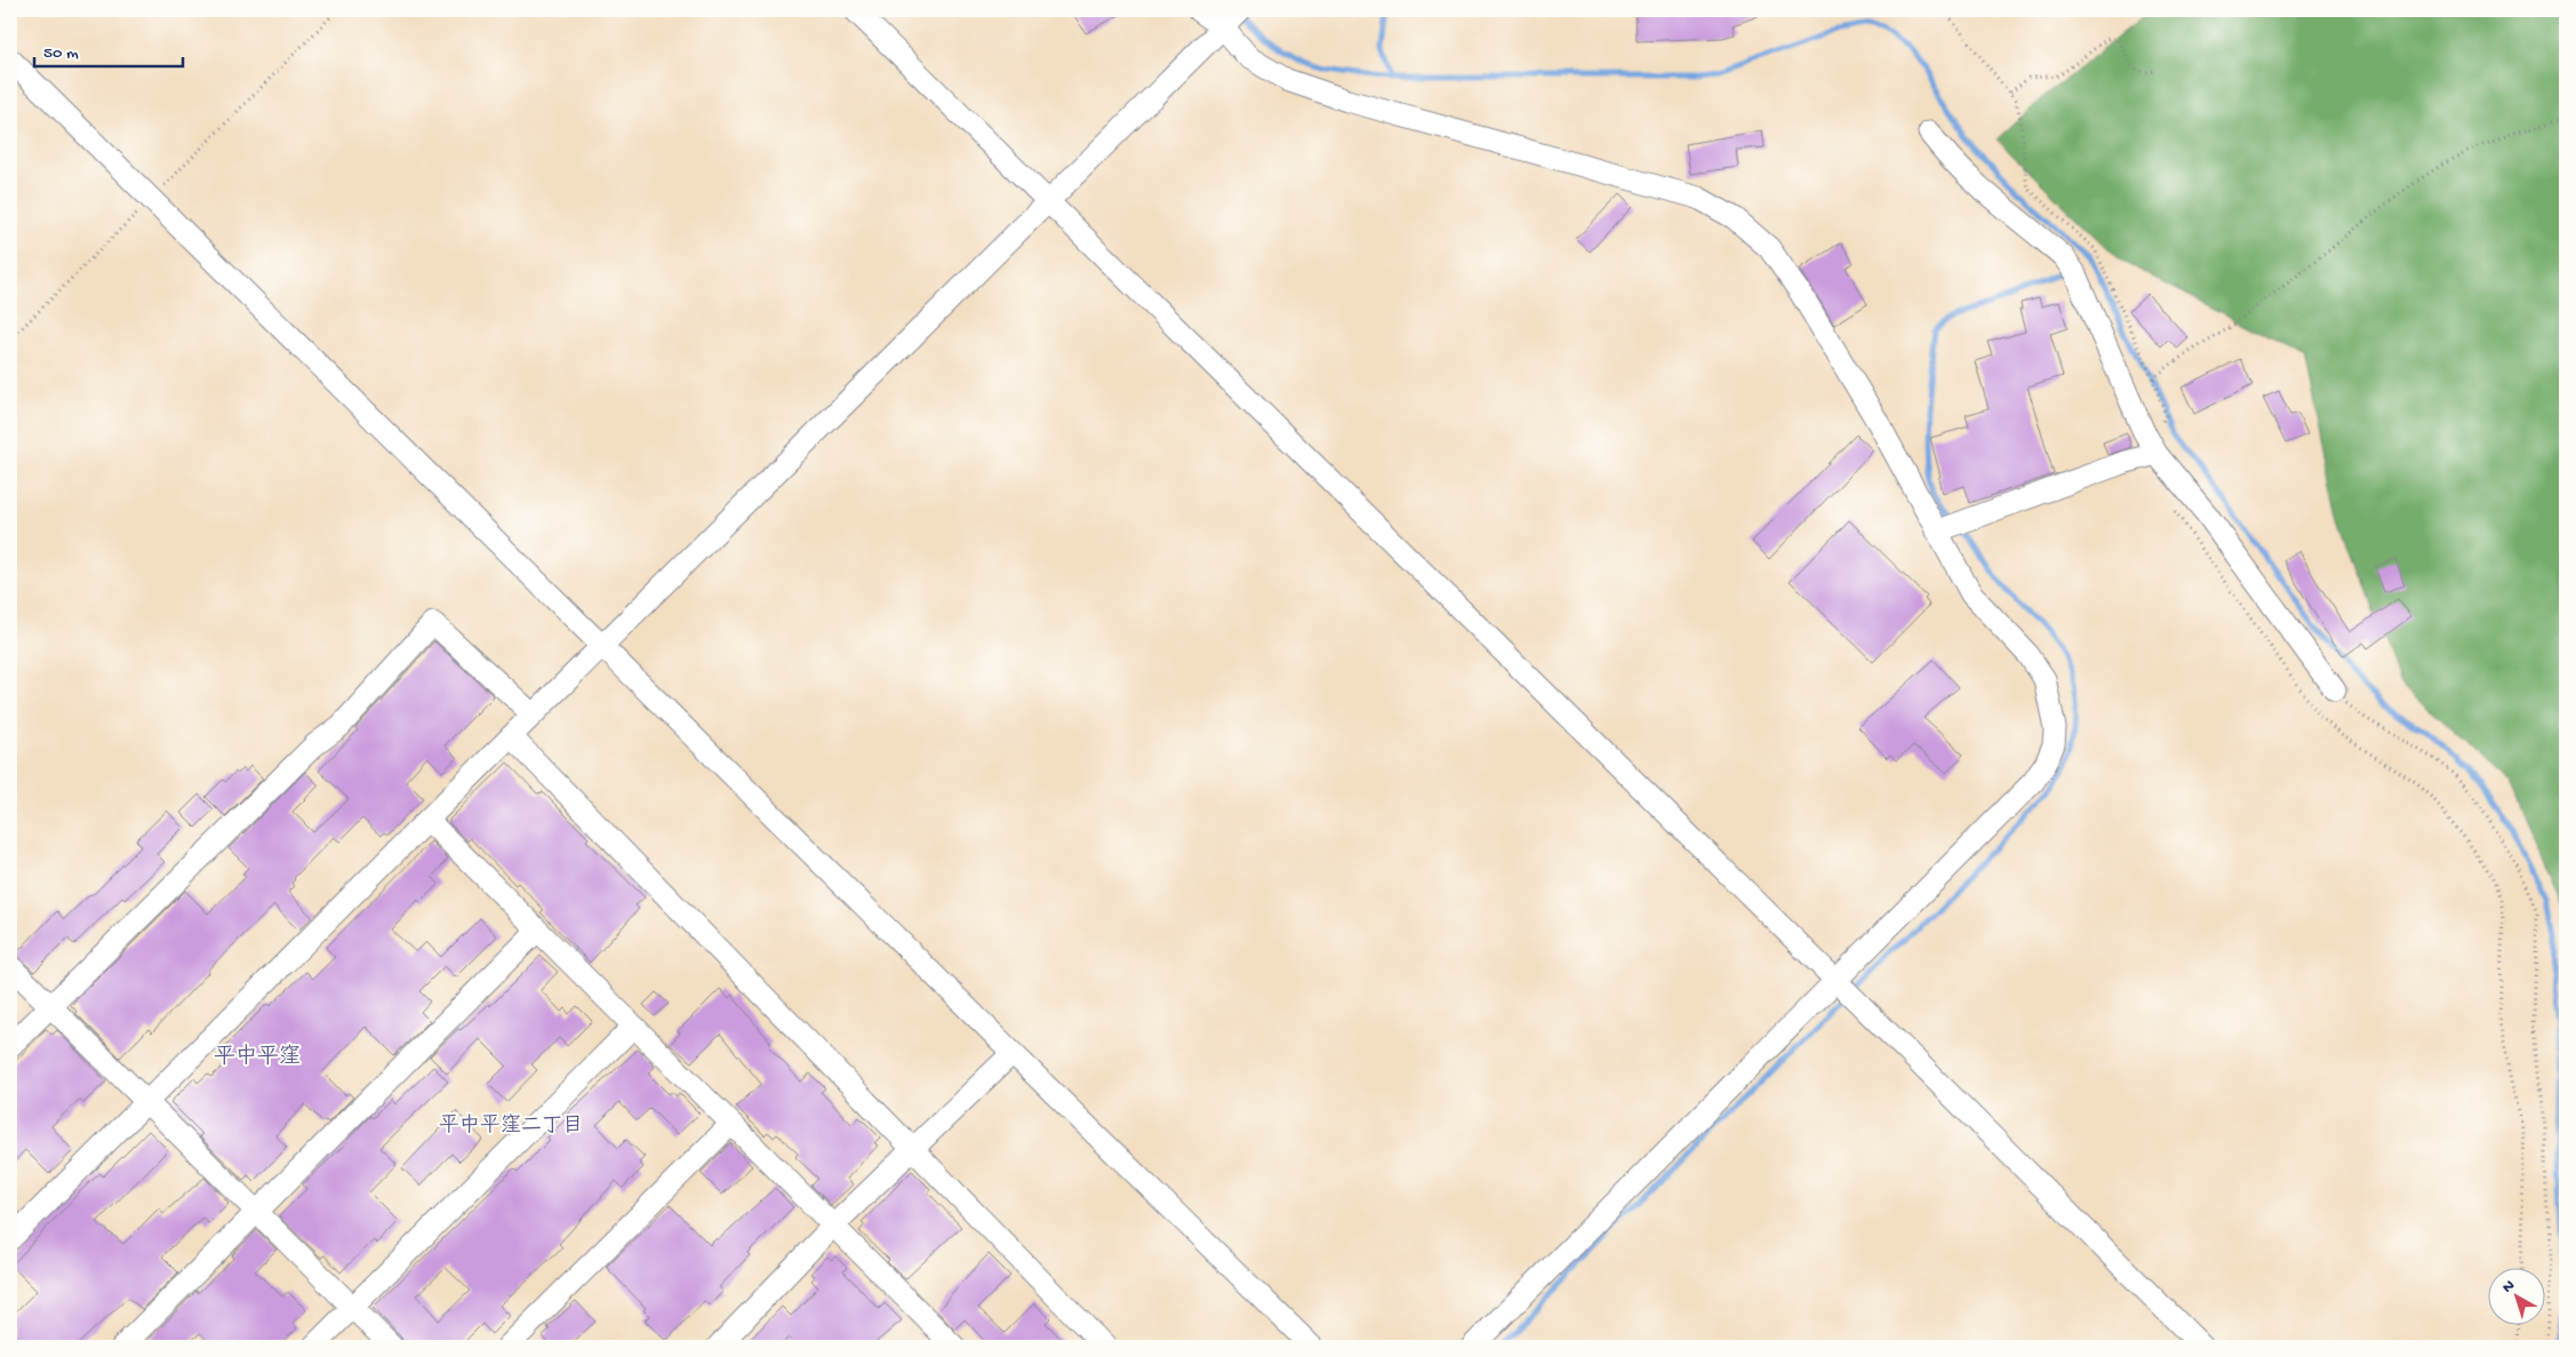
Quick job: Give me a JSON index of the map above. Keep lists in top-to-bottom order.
{
  "districts": ["平中平窪", "平中平窪二丁目"],
  "scale_bar": "50 m",
  "north": "top left"
}
